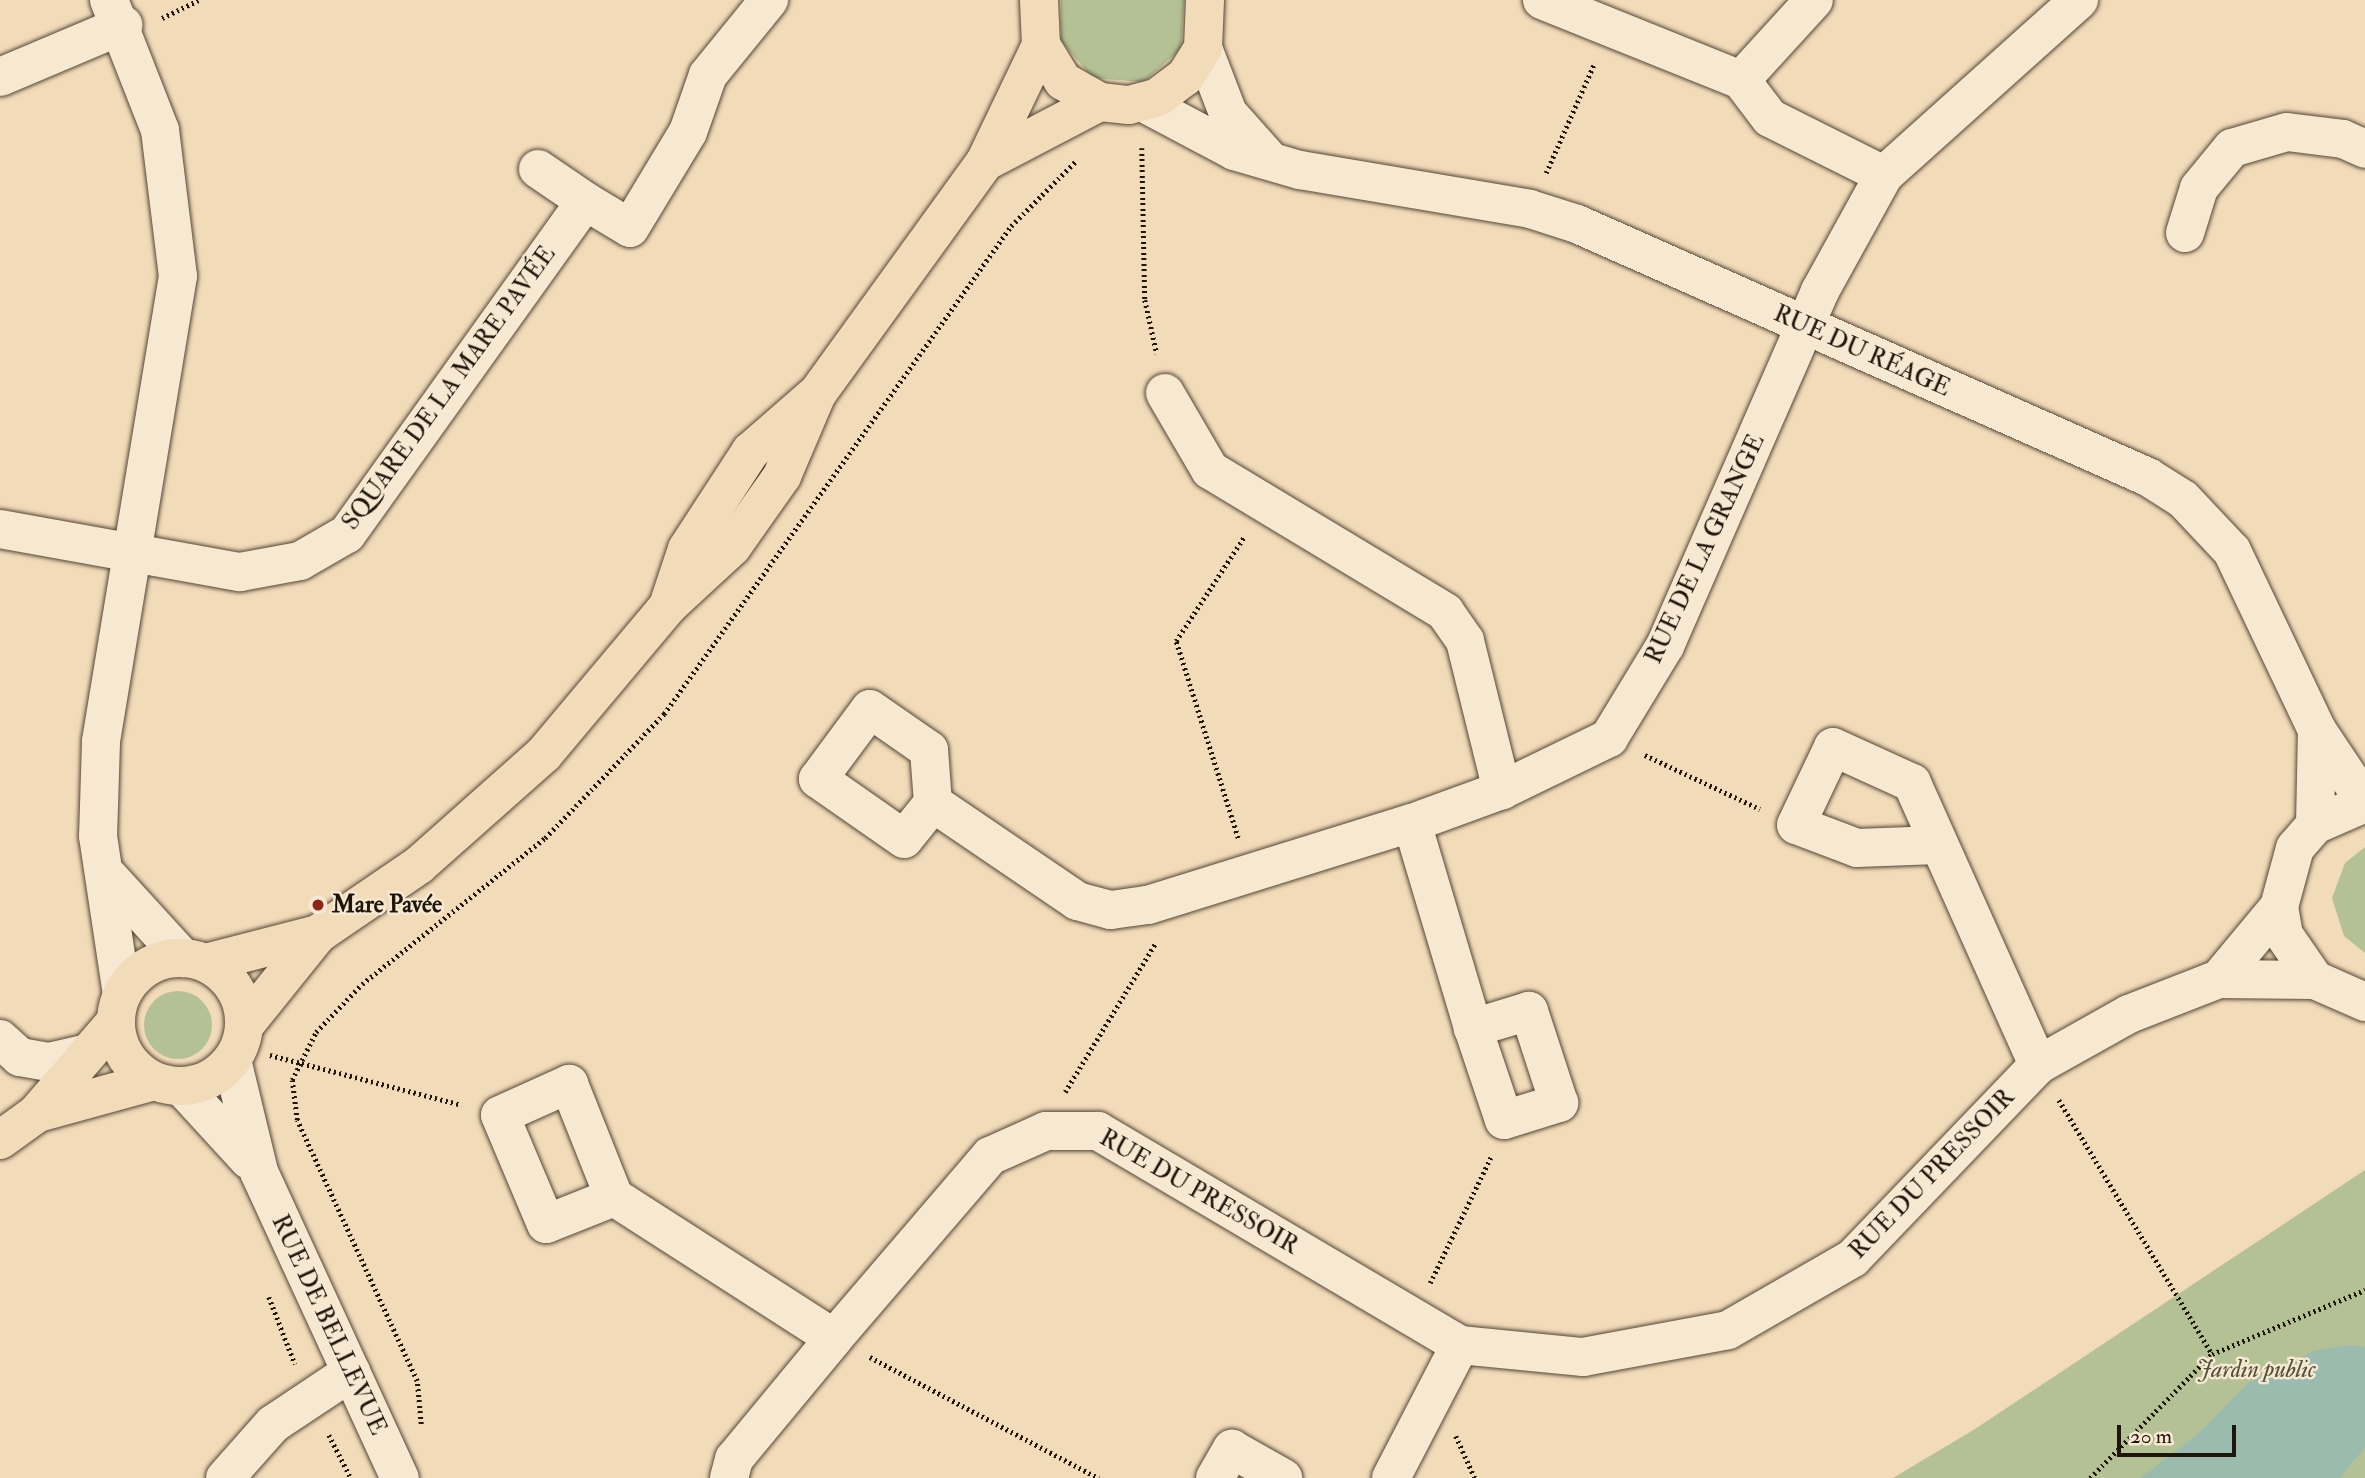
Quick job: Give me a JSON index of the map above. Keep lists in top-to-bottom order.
{
  "streets": {
    "street": [
      "RUE DU RÉAGE",
      "SQUARE DE LA MARE PAVÉE",
      "RUE DE LA GRANGE",
      "RUE DU PRESSOIR",
      "RUE DE BELLEVUE"
    ]
  },
  "crossings": [
    ["RUE DU RÉAGE", "RUE DE LA GRANGE"]
  ],
  "parks": ["Jardin public"],
  "places": ["Mare Pavée"],
  "scale_bar": "20 m"
}
